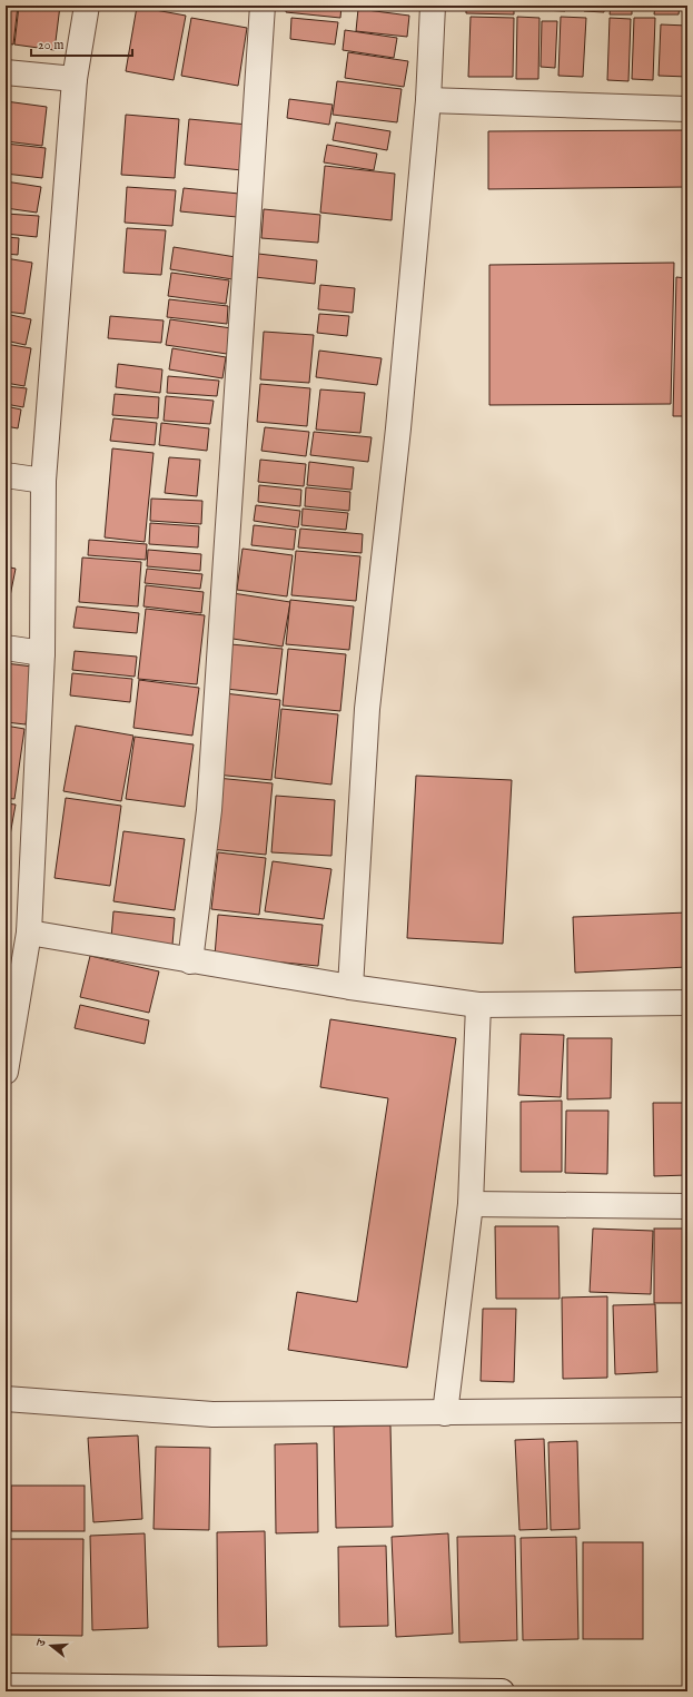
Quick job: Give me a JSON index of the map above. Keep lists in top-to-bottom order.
{
  "scale_bar": "20 m",
  "north": "left"
}
